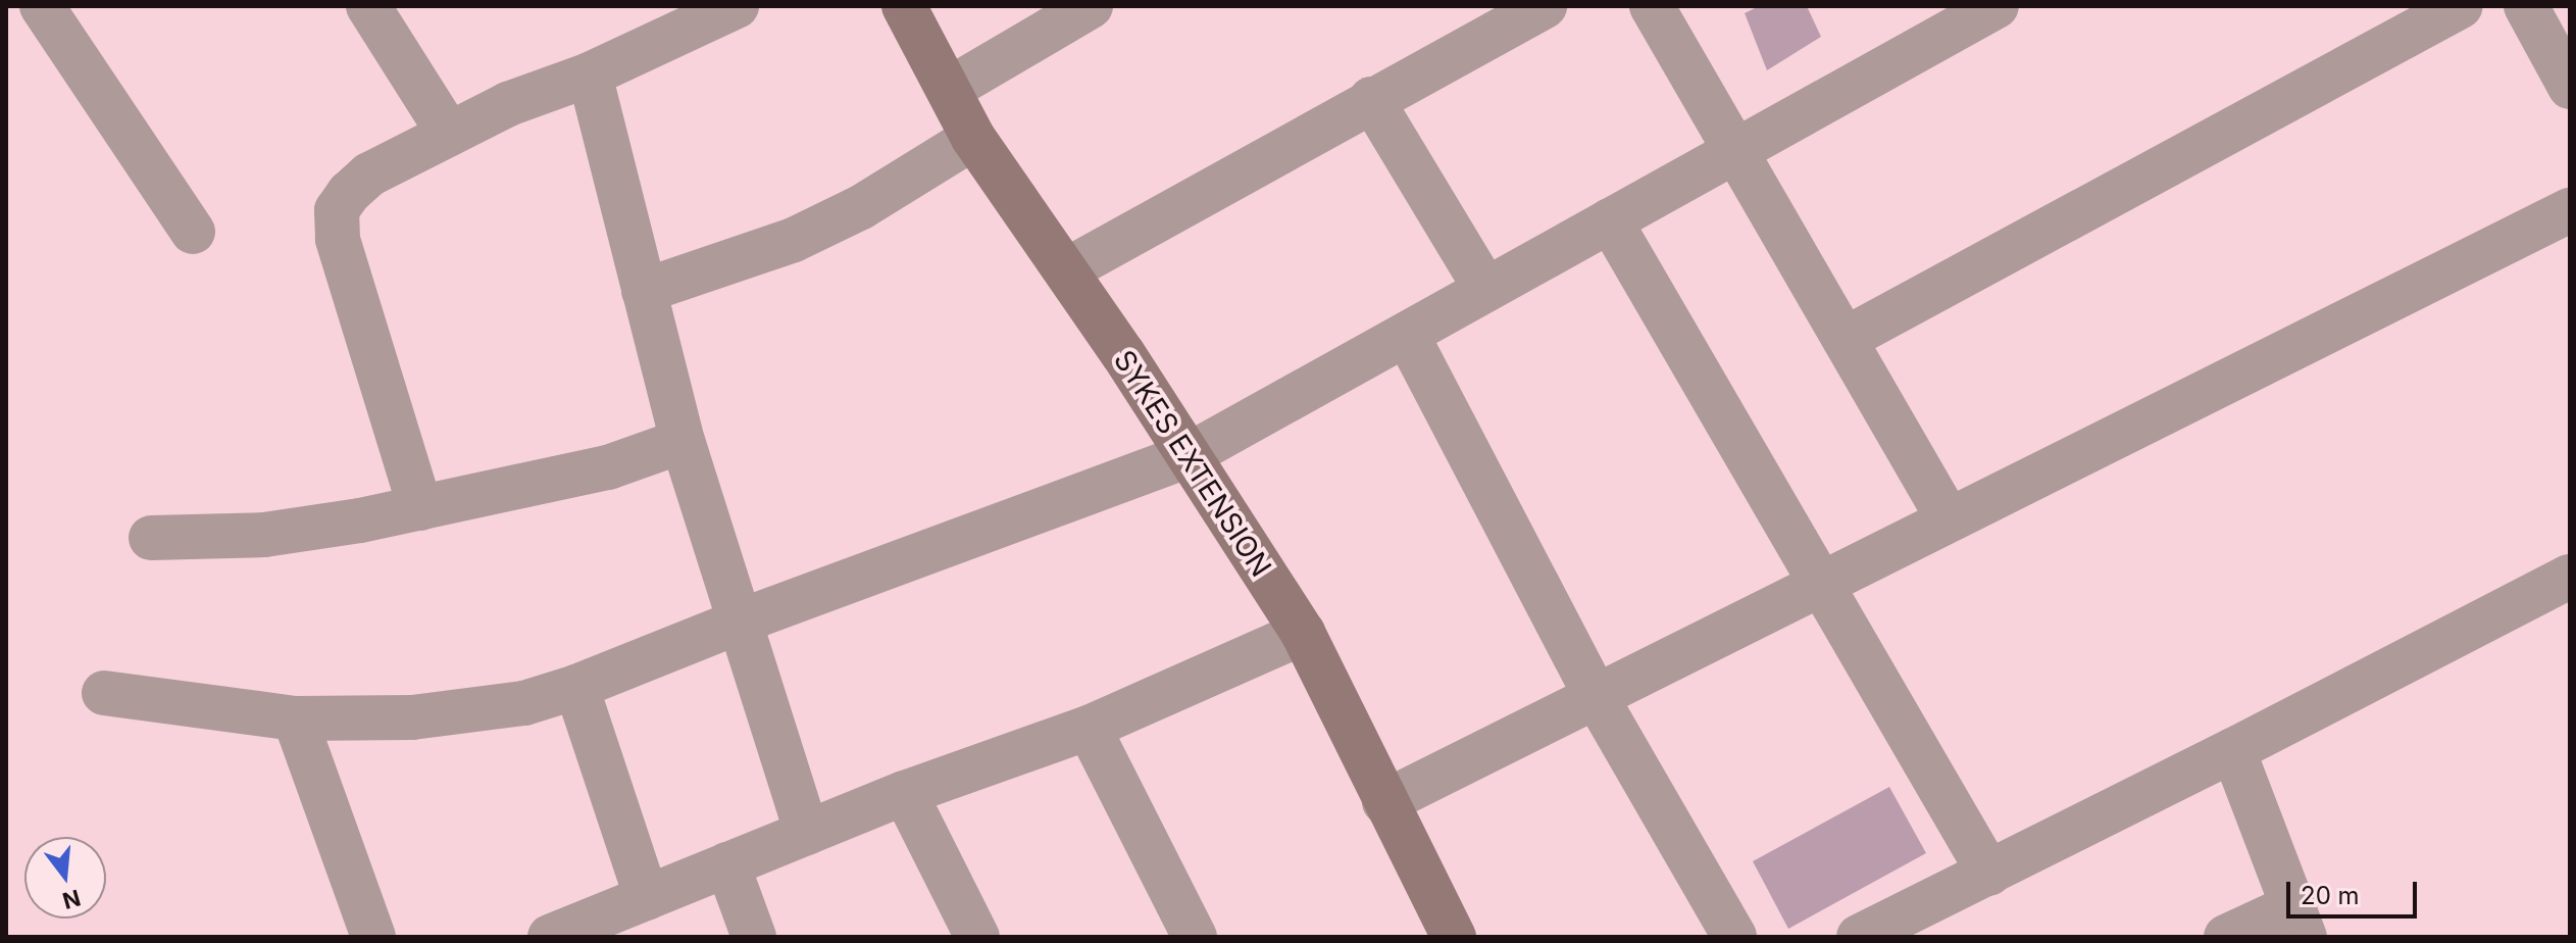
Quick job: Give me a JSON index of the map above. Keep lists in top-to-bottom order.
{
  "streets": {
    "street": ["SYKES EXTENSION"]
  },
  "scale_bar": "20 m",
  "north": "bottom"
}
